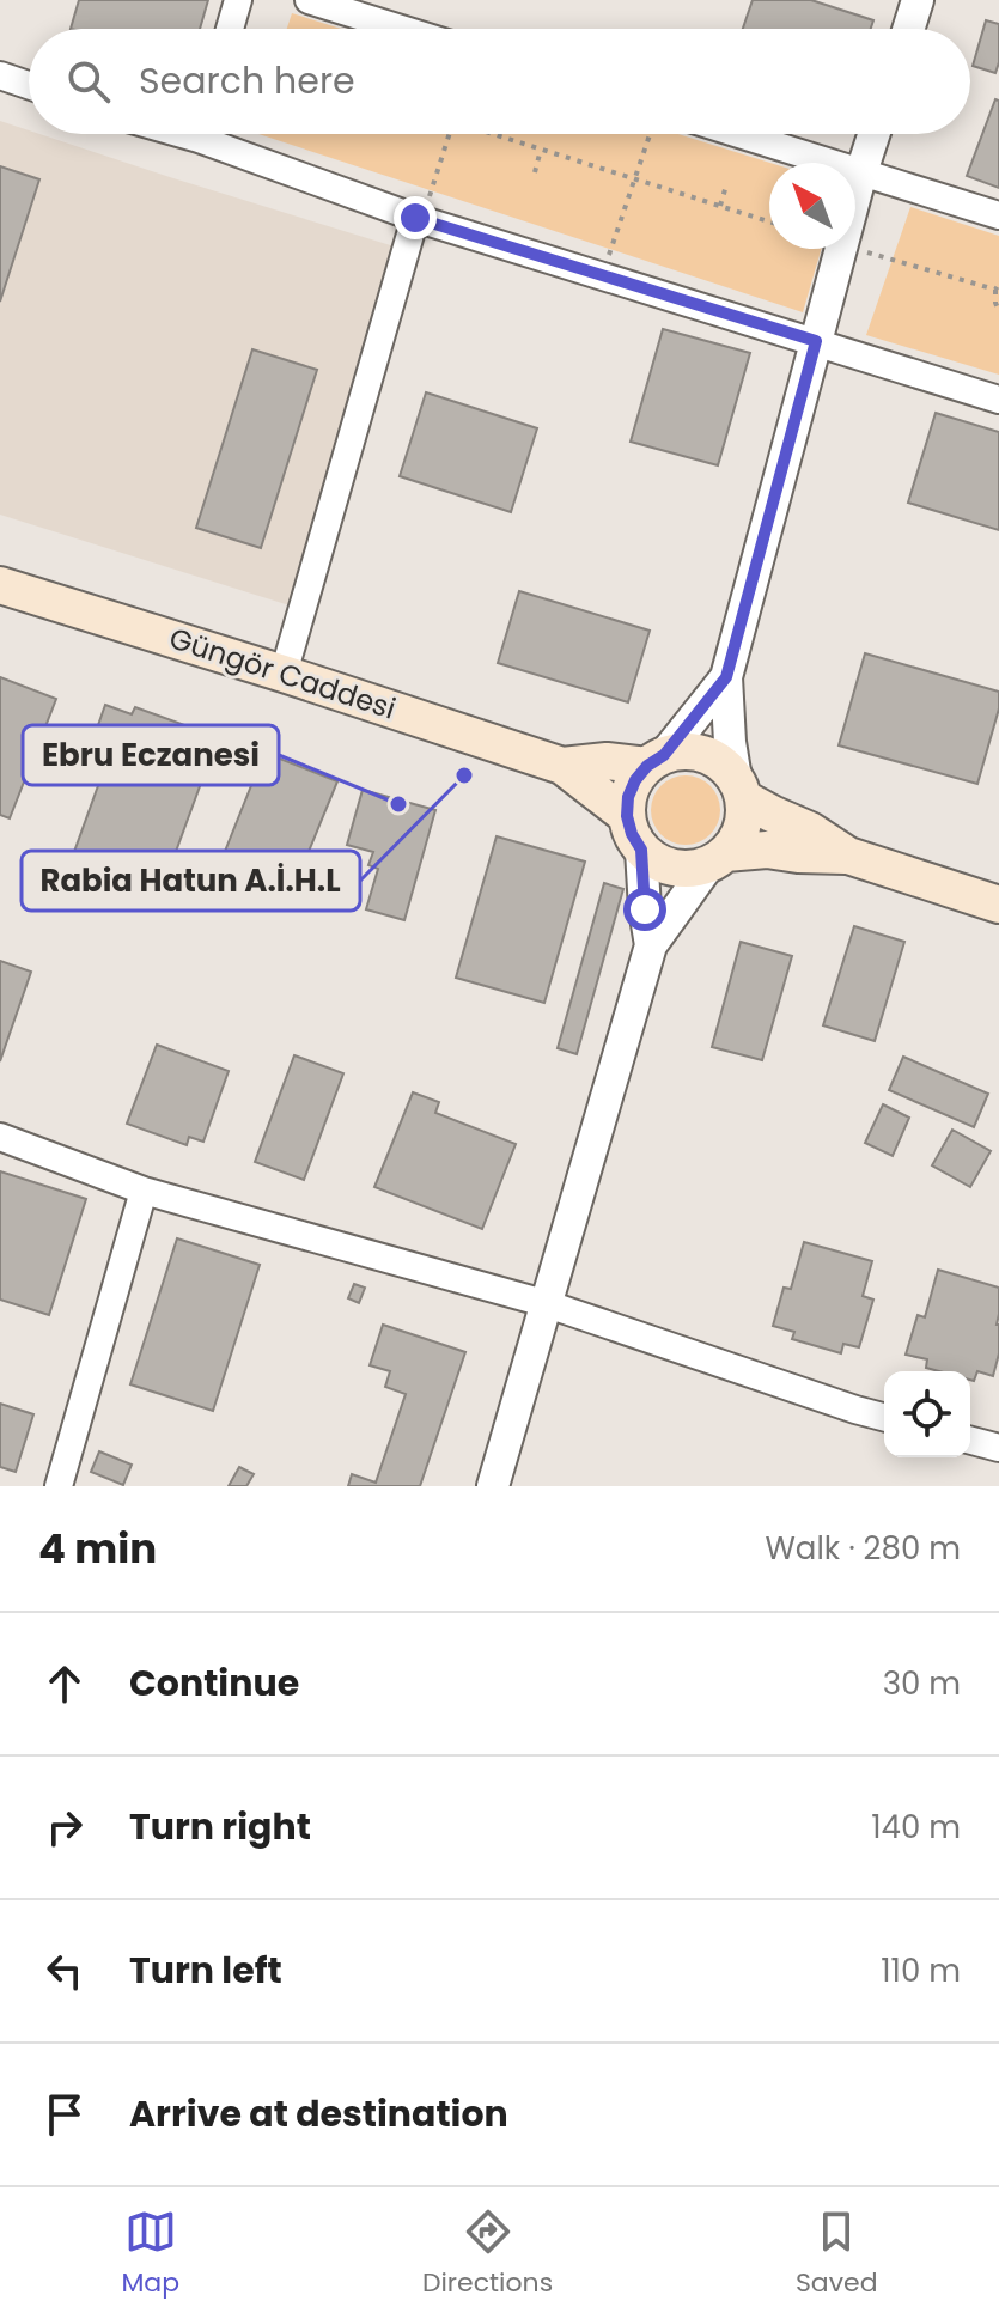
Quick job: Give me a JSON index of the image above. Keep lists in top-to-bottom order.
{
  "streets": {
    "main road": ["Güngör Caddesi"]
  },
  "places": ["Rabia Hatun A.İ.H.L", "Ebru Eczanesi"],
  "north": "top left",
  "page": {
    "search": "Search here",
    "heading": ["4 min", "Walk · 280 m"],
    "list": [
      ["Continue", "30 m"],
      ["Turn right", "140 m"],
      ["Turn left", "110 m"],
      "Arrive at destination"
    ],
    "nav": ["Map", "Directions", "Saved"]
  }
}
